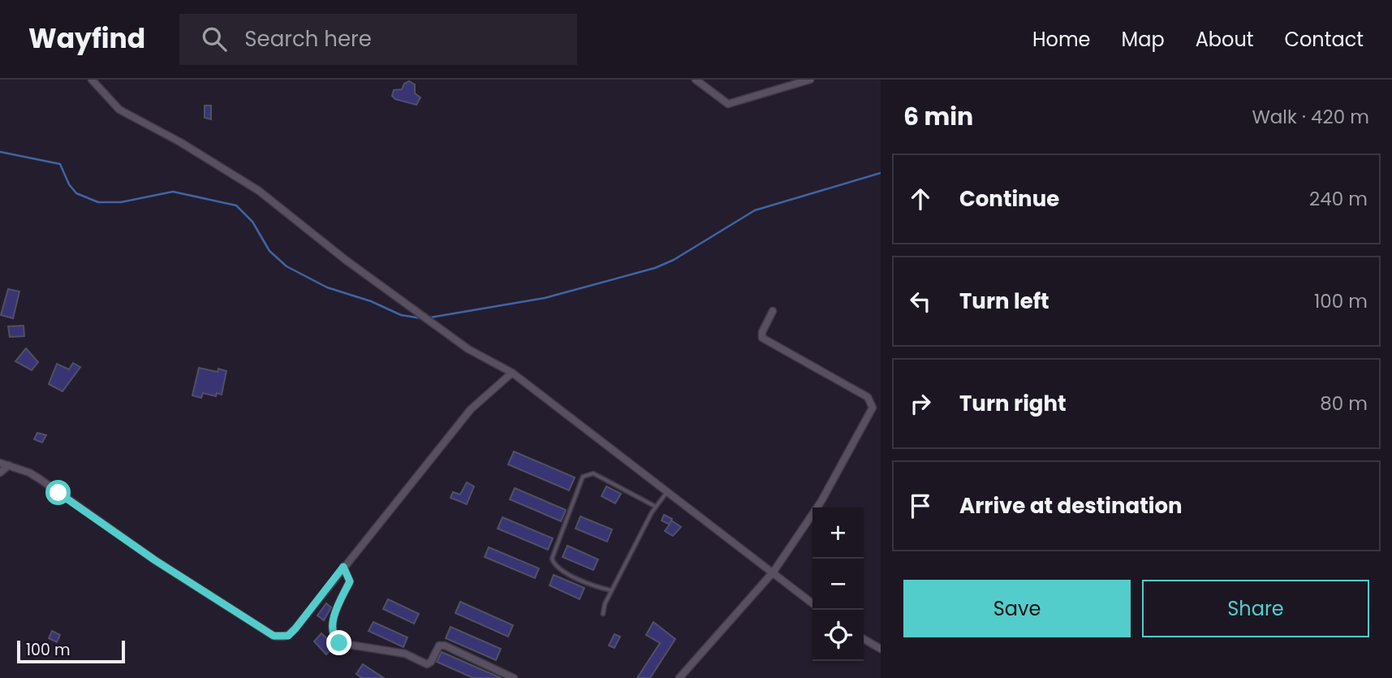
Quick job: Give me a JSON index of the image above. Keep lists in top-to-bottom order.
{
  "scale_bar": "100 m",
  "page": {
    "header": "Wayfind",
    "search": "Search here",
    "nav": [
      "Home",
      "Map",
      "About",
      "Contact"
    ],
    "heading": ["6 min", "Walk · 420 m"],
    "list": [
      ["Continue", "240 m"],
      ["Turn left", "100 m"],
      ["Turn right", "80 m"],
      "Arrive at destination"
    ],
    "map_buttons": ["+", "−"],
    "buttons": ["Save", "Share"],
    "scale": "100 m"
  }
}
